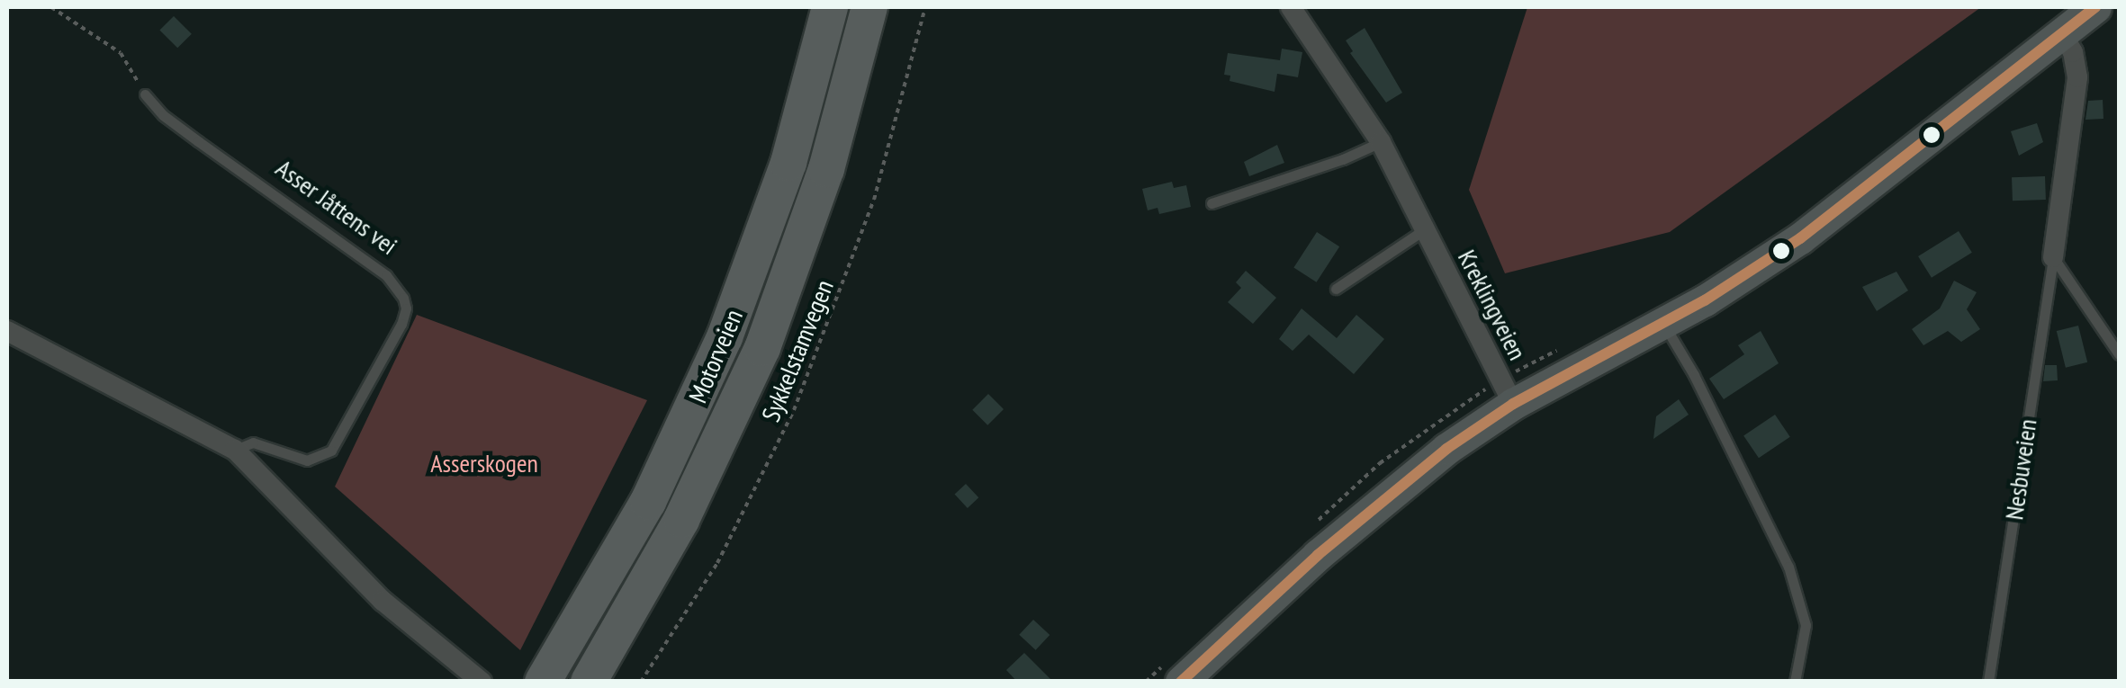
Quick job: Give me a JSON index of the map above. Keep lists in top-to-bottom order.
{
  "streets": {
    "highway": ["Motorveien"],
    "street": ["Asser Jåttens vei", "Kreklingveien", "Nesbuveien"],
    "path": ["Sykkelstamvegen"]
  },
  "parks": ["Asserskogen"]
}
